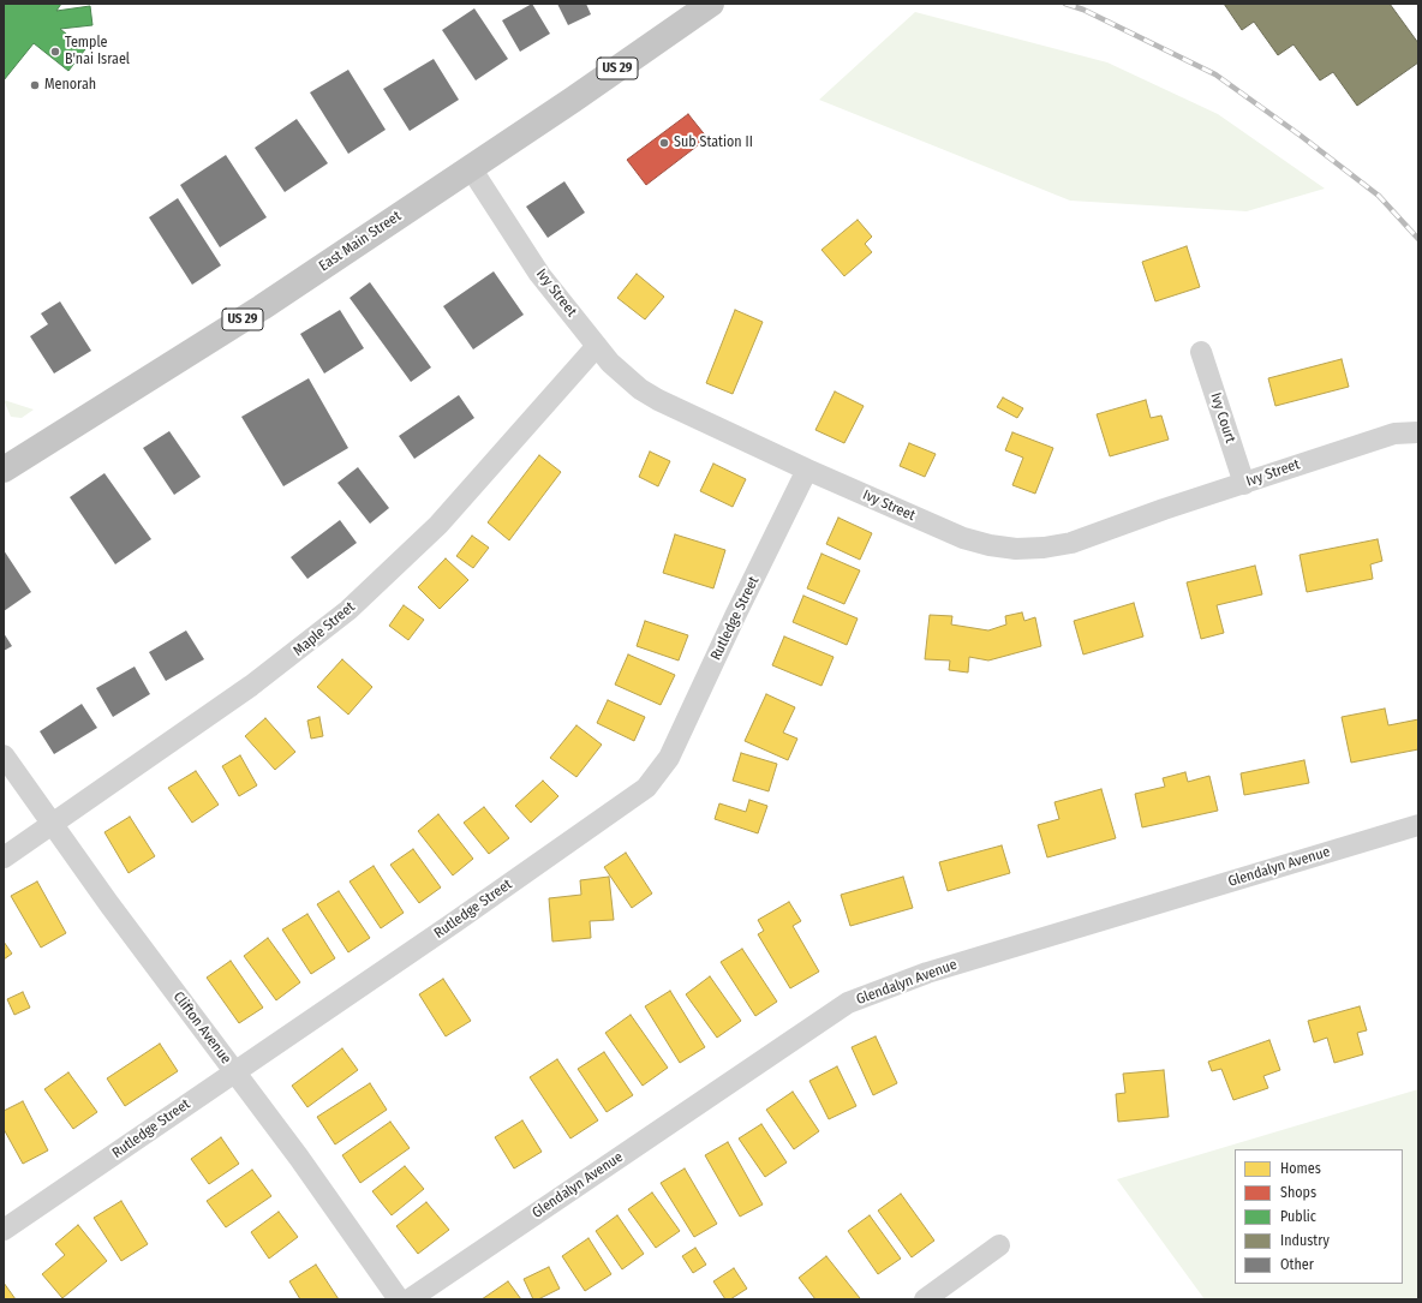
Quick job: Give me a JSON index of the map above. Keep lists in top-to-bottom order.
{
  "streets": {
    "main road": ["US 29", "East Main Street"],
    "street": [
      "Ivy Street",
      "Ivy Court",
      "Rutledge Street",
      "Maple Street",
      "Glendalyn Avenue",
      "Clifton Avenue"
    ]
  },
  "crossings": [
    ["East Main Street", "Ivy Street"],
    ["Ivy Street", "Ivy Court"],
    ["Ivy Street", "Rutledge Street"],
    ["Ivy Street", "Maple Street"],
    ["Rutledge Street", "Clifton Avenue"],
    ["Maple Street", "Clifton Avenue"]
  ],
  "places": ["Temple B'nai Israel", "Menorah", "Sub Station II"],
  "legend": [
    "Homes",
    "Shops",
    "Public",
    "Industry",
    "Other"
  ]
}
